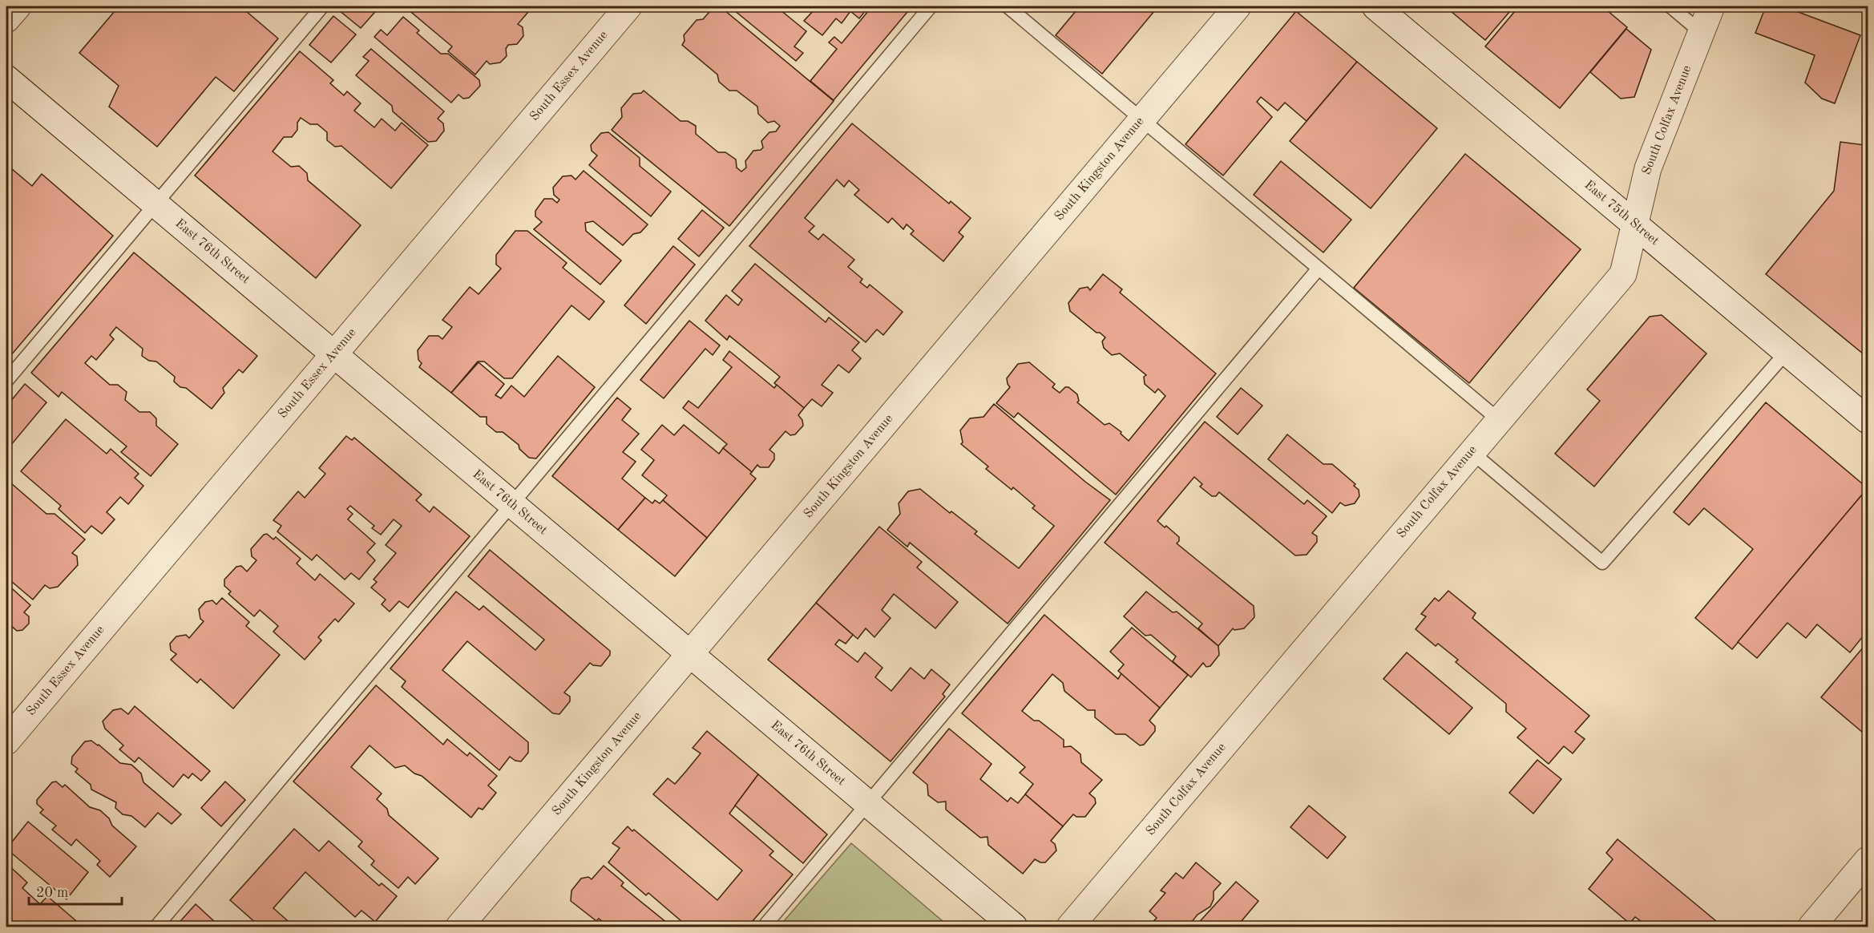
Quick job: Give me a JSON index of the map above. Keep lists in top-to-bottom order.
{
  "streets": {
    "street": [
      "South Essex Avenue",
      "South Colfax Avenue",
      "South Kingston Avenue",
      "East 75th Street",
      "East 76th Street"
    ]
  },
  "crossings": [
    ["South Essex Avenue", "East 76th Street"],
    ["South Colfax Avenue", "East 75th Street"],
    ["South Kingston Avenue", "East 76th Street"]
  ],
  "scale_bar": "20 m"
}
